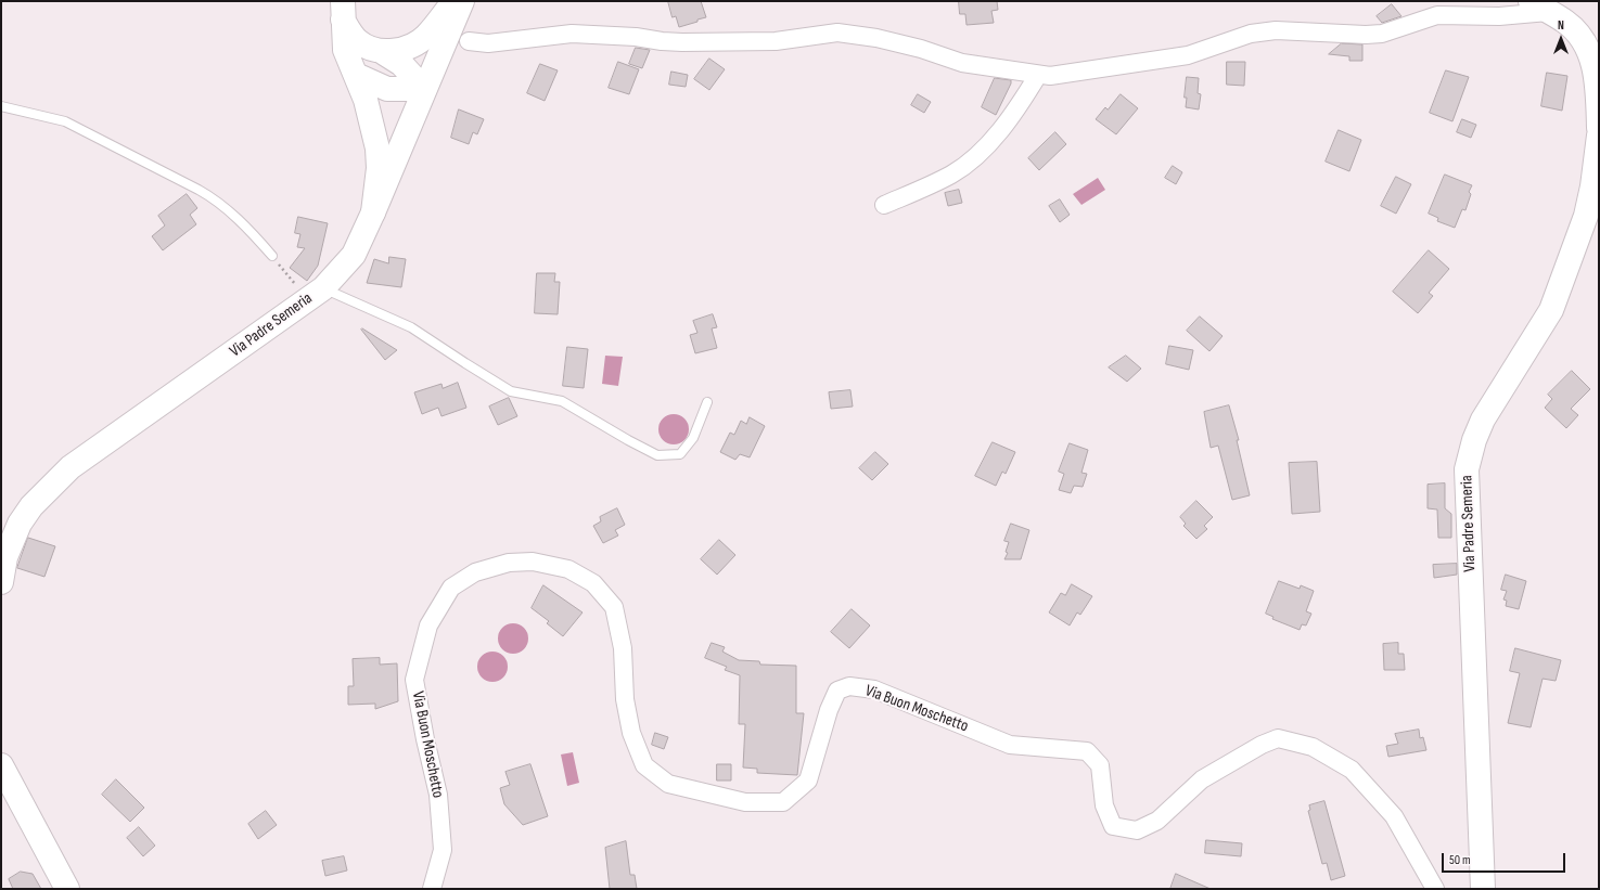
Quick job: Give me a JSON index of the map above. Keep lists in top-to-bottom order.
{
  "streets": {
    "main road": ["Via Padre Semeria"],
    "street": ["Via Buon Moschetto"]
  },
  "scale_bar": "50 m",
  "north": "top"
}
